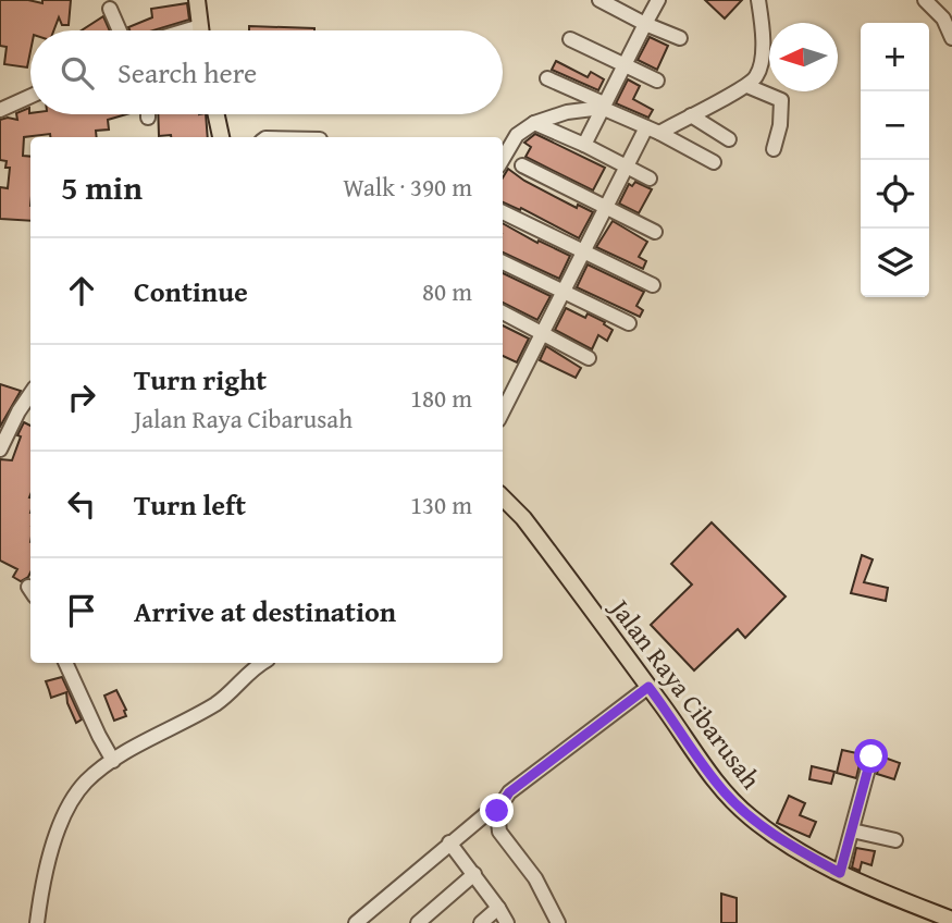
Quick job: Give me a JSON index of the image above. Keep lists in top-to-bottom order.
{
  "streets": {
    "main road": ["Jalan Raya Cibarusah"]
  },
  "north": "left",
  "page": {
    "map_buttons": ["+", "−"],
    "search": "Search here",
    "heading": ["5 min", "Walk · 390 m"],
    "list": [
      ["Continue", "80 m"],
      ["Turn right", "Jalan Raya Cibarusah", "180 m"],
      ["Turn left", "130 m"],
      "Arrive at destination"
    ]
  }
}
